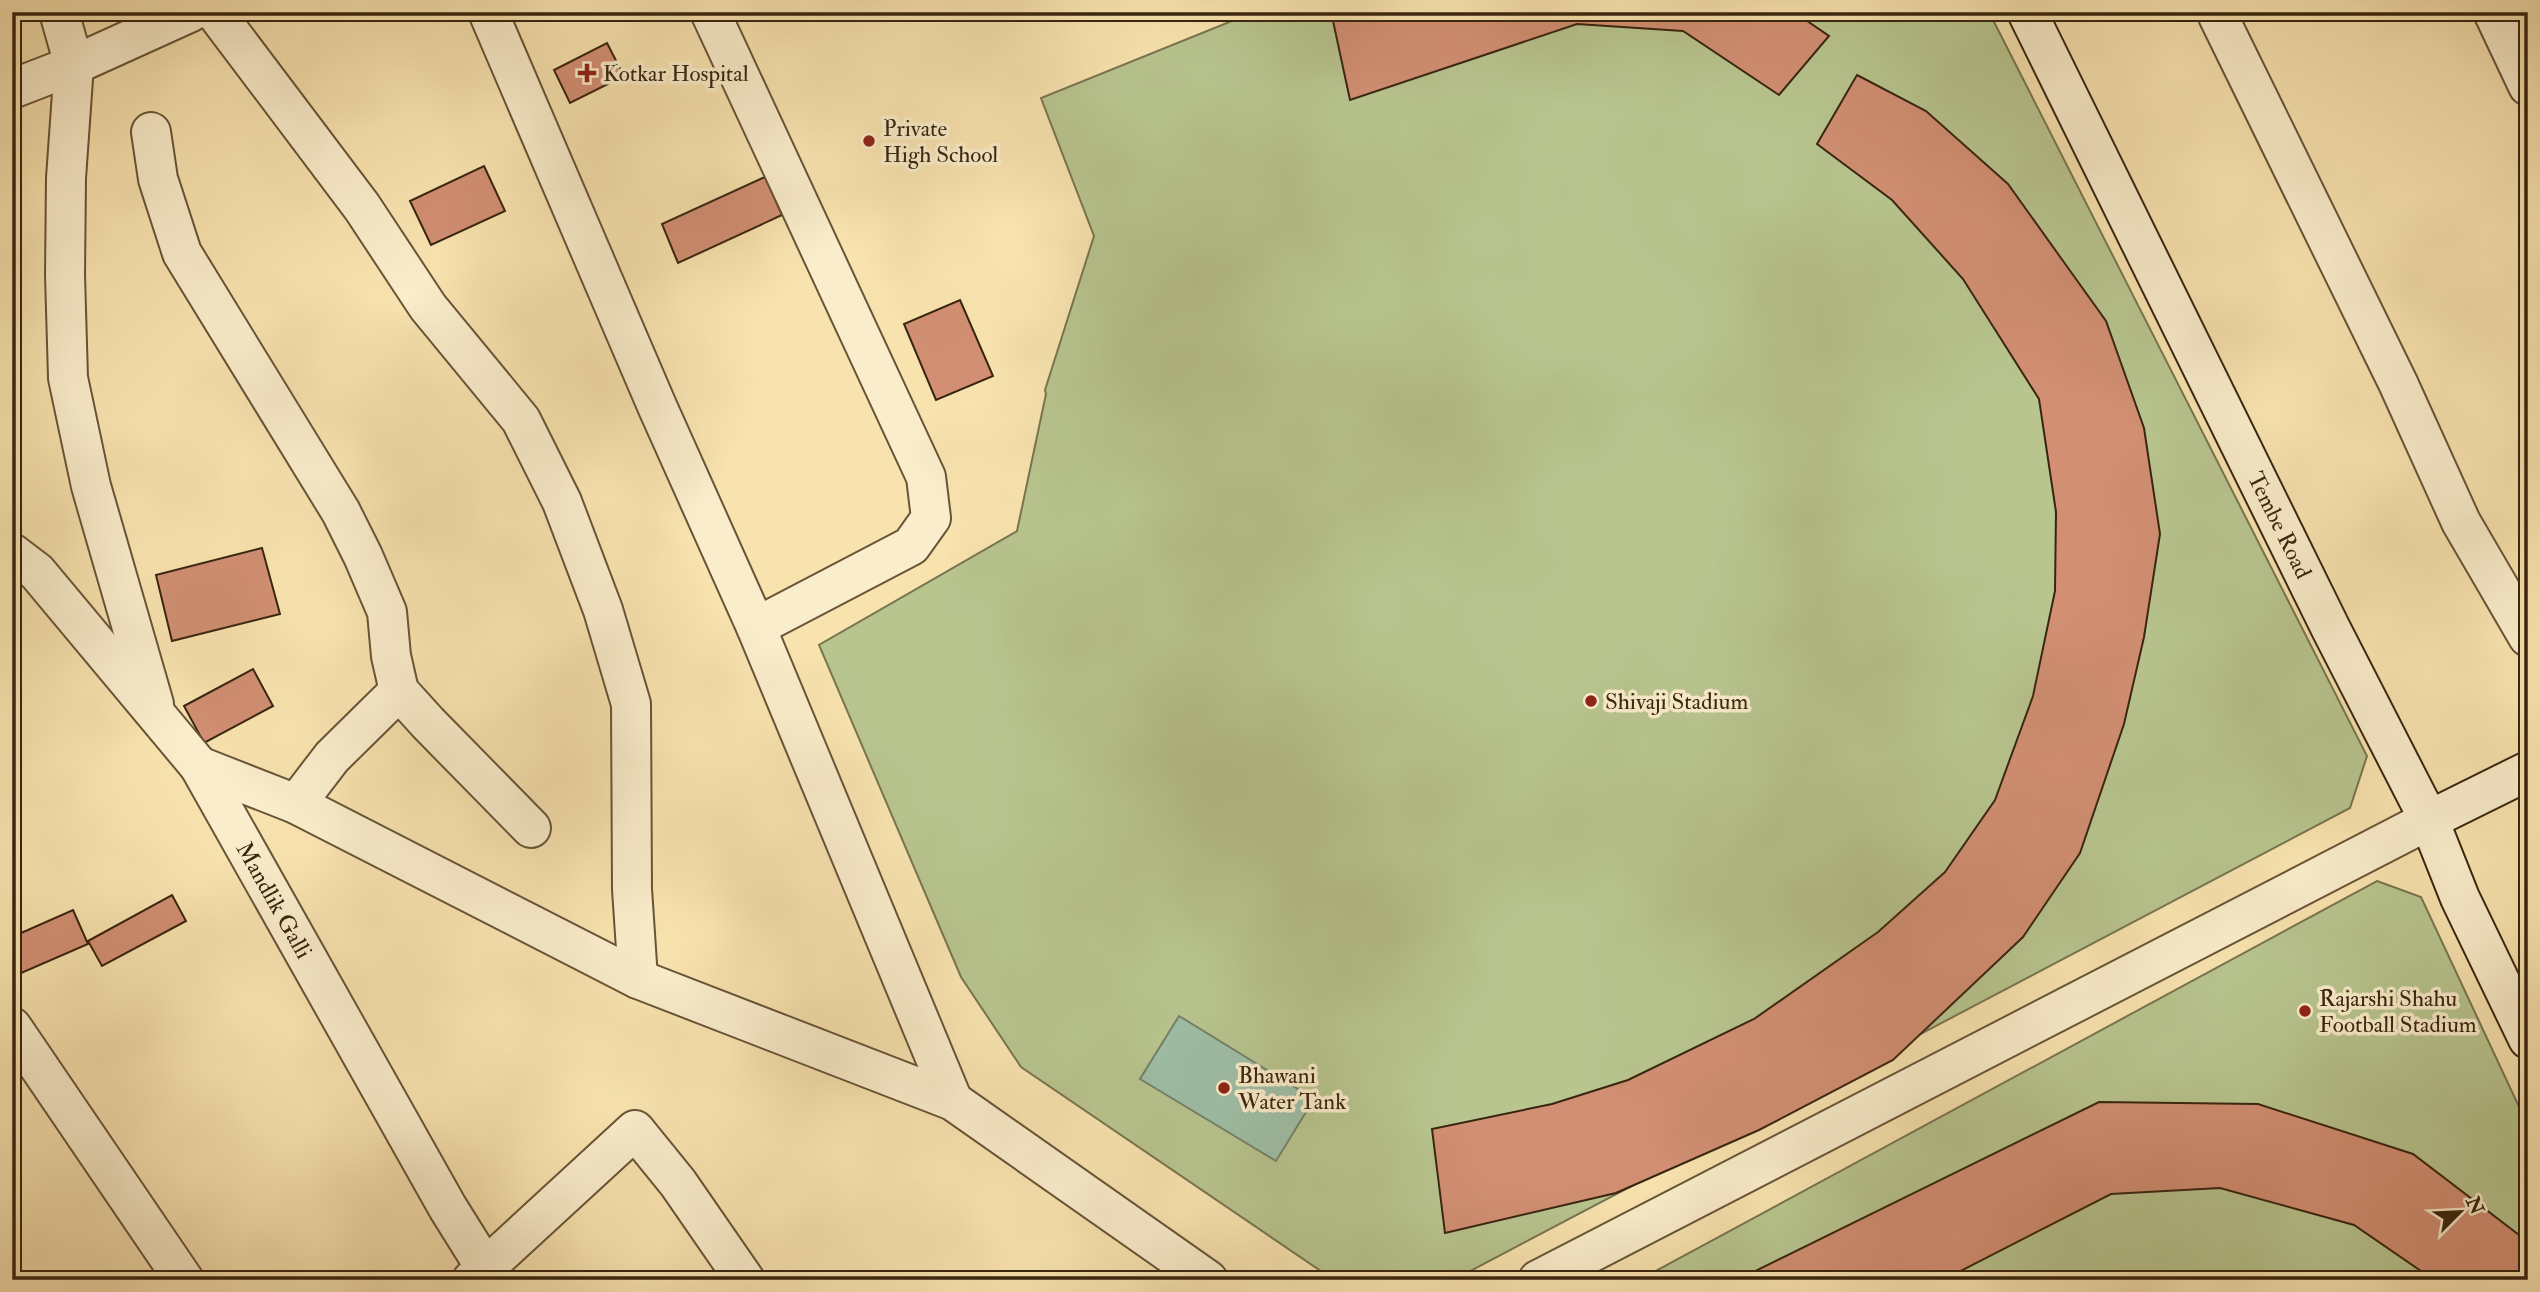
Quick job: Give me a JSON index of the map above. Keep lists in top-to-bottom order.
{
  "streets": {
    "street": ["Tembe Road", "Mandlik Galli"]
  },
  "places": {
    "health": ["Kotkar Hospital"],
    "other": [
      "Private High School",
      "Shivaji Stadium",
      "Rajarshi Shahu Football Stadium",
      "Bhawani Water Tank"
    ]
  },
  "north": "top right"
}
